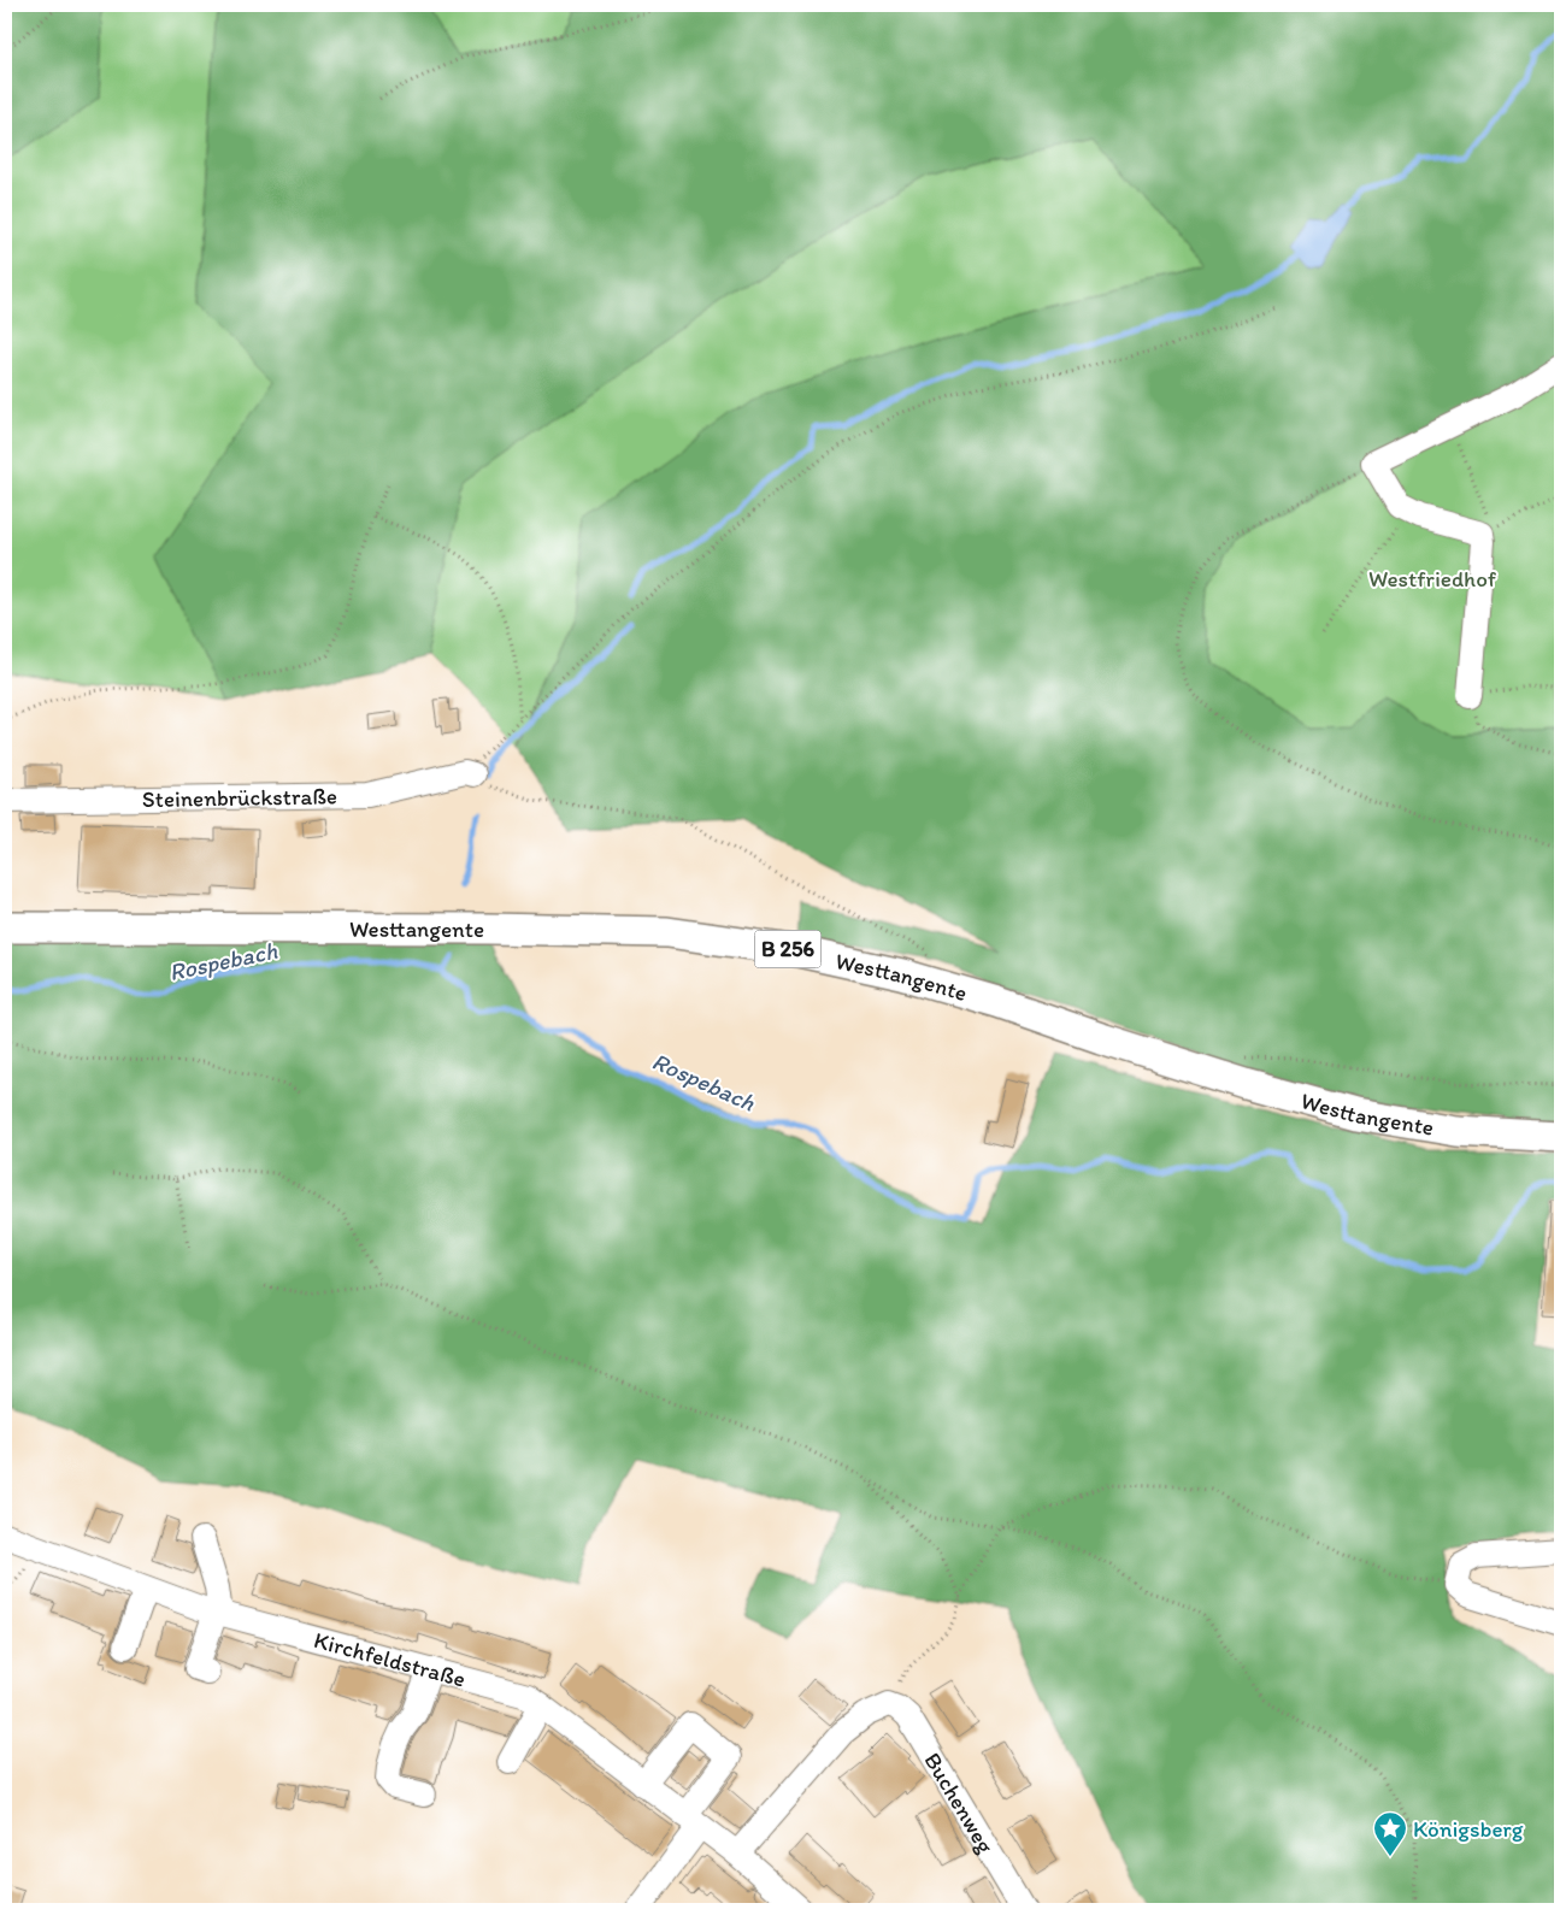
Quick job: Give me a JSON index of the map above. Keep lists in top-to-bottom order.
{
  "streets": {
    "main road": ["Westtangente", "B 256"],
    "street": ["Steinenbrückstraße", "Kirchfeldstraße", "Buchenweg"]
  },
  "water": ["Rospebach"],
  "parks": ["Westfriedhof"],
  "places": {
    "place": ["Königsberg"]
  }
}
